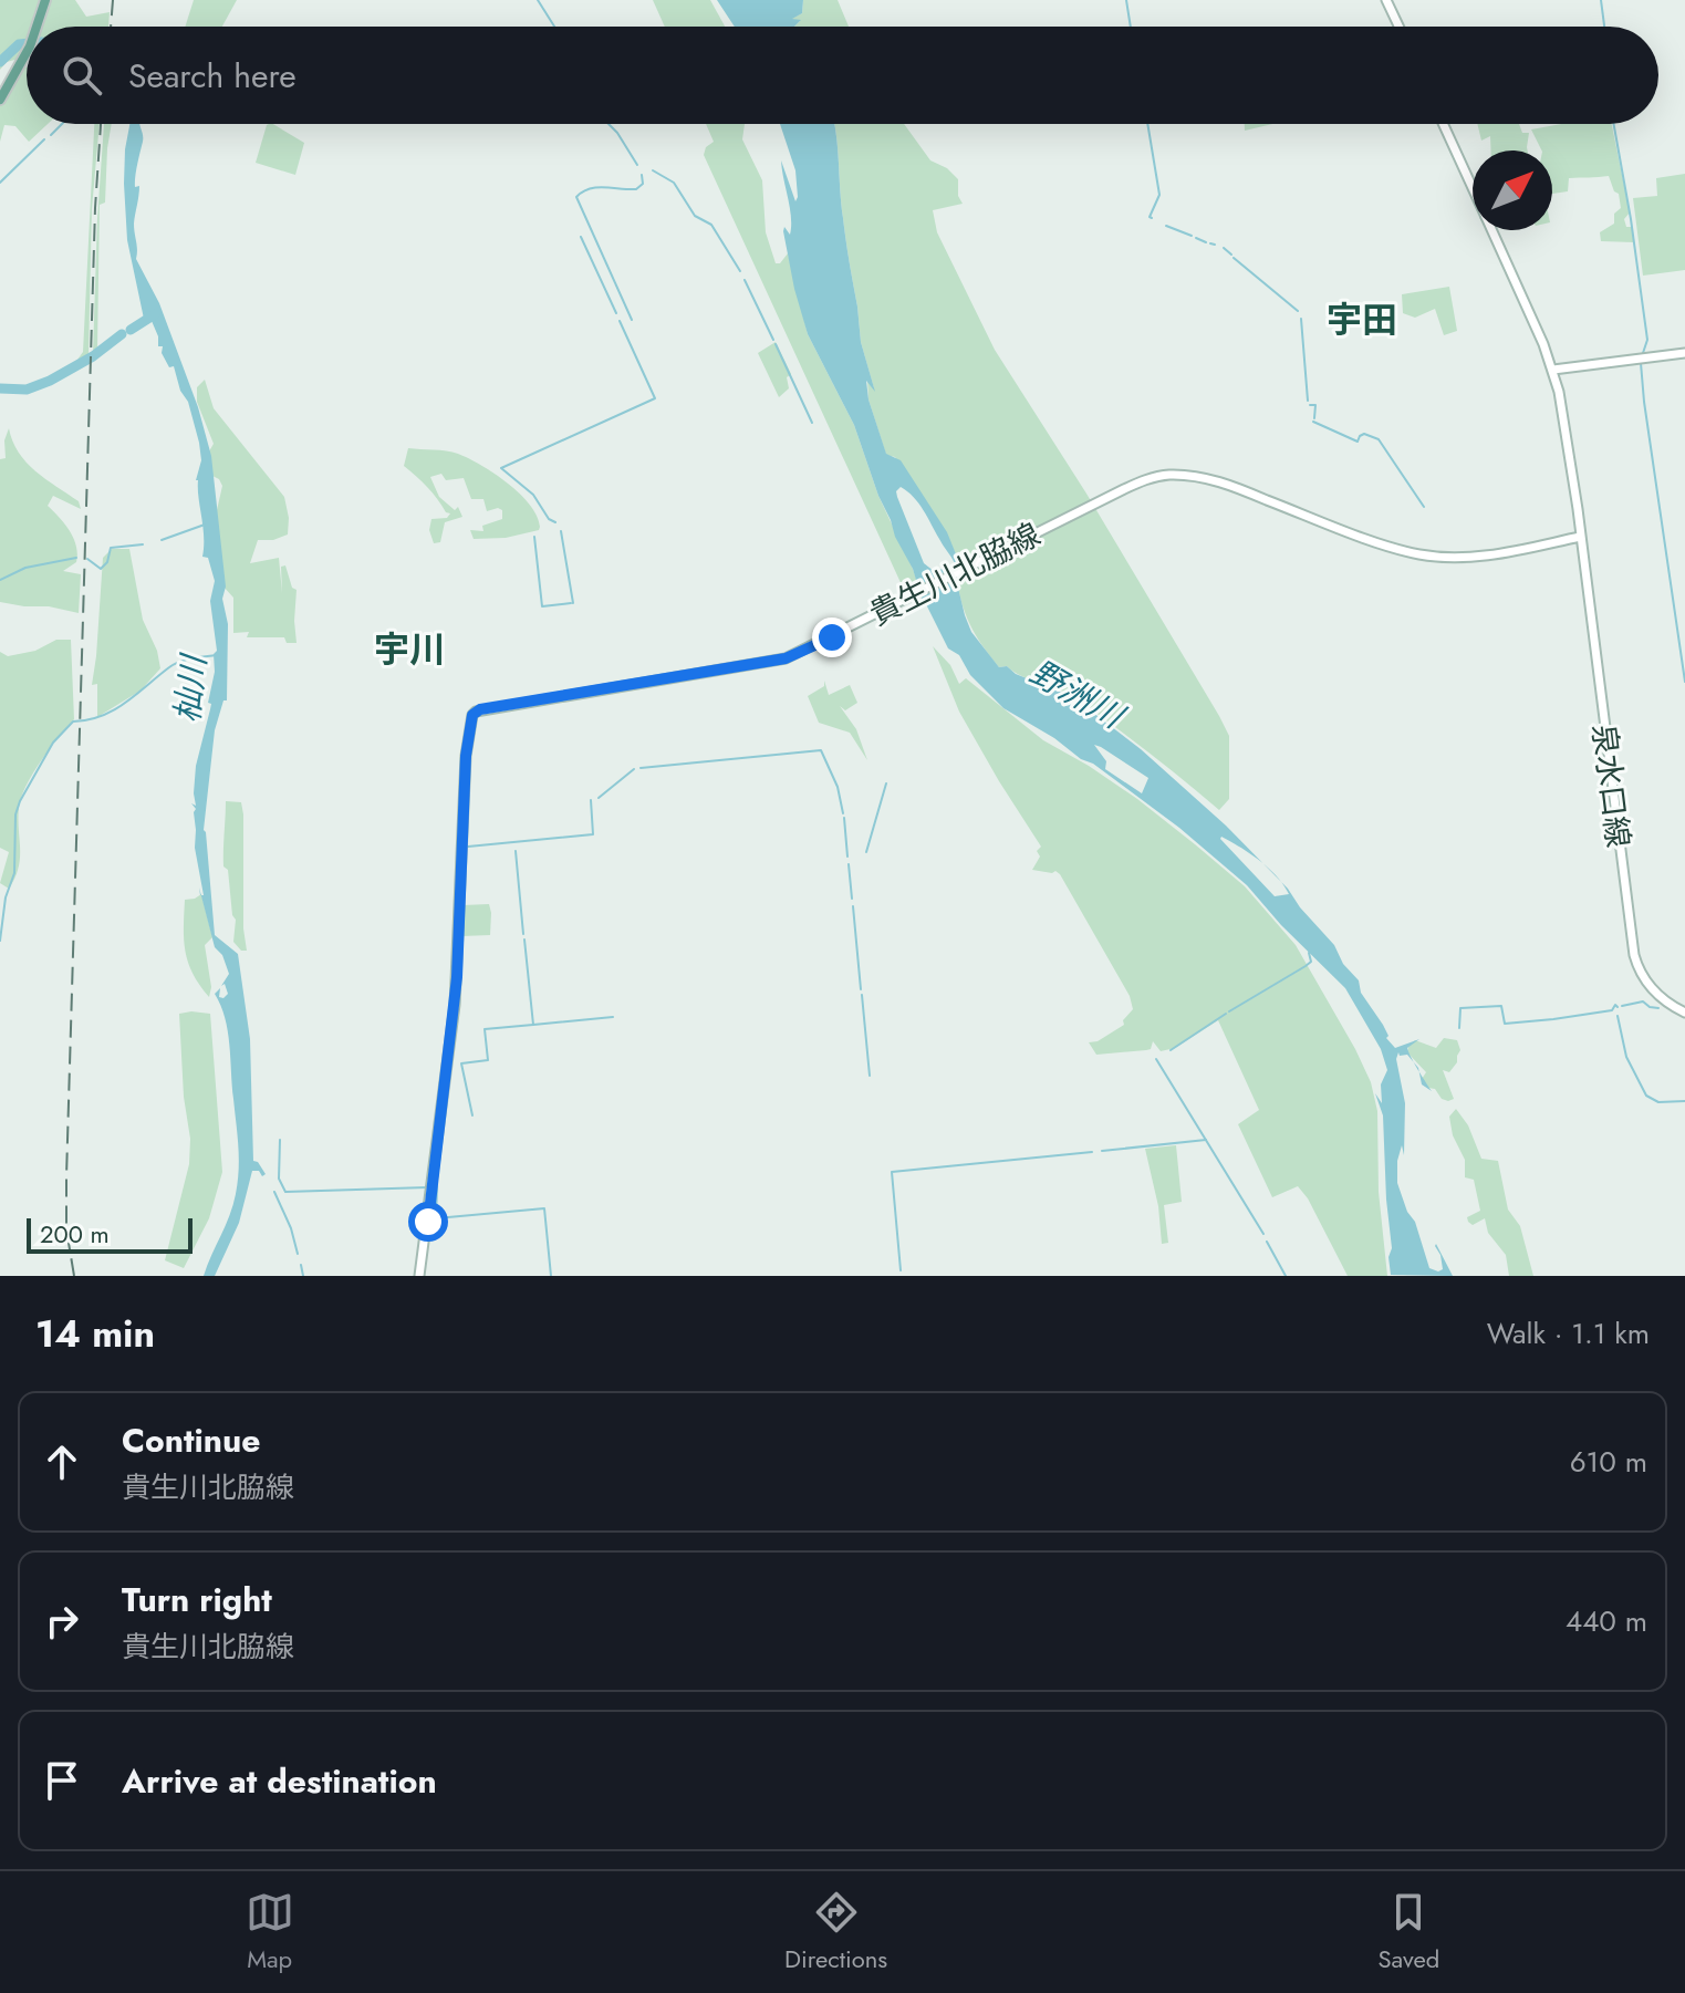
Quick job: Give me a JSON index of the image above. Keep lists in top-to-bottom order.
{
  "streets": {
    "main road": ["貴生川北脇線", "泉水口線"]
  },
  "crossings": [
    ["貴生川北脇線", "泉水口線"]
  ],
  "districts": ["宇田", "宇川"],
  "water": ["杣川", "野洲川"],
  "scale_bar": "200 m",
  "north": "top right",
  "page": {
    "search": "Search here",
    "scale": "200 m",
    "heading": ["14 min", "Walk · 1.1 km"],
    "list": [
      ["Continue", "貴生川北脇線", "610 m"],
      ["Turn right", "貴生川北脇線", "440 m"],
      "Arrive at destination"
    ],
    "nav": ["Map", "Directions", "Saved"]
  }
}
